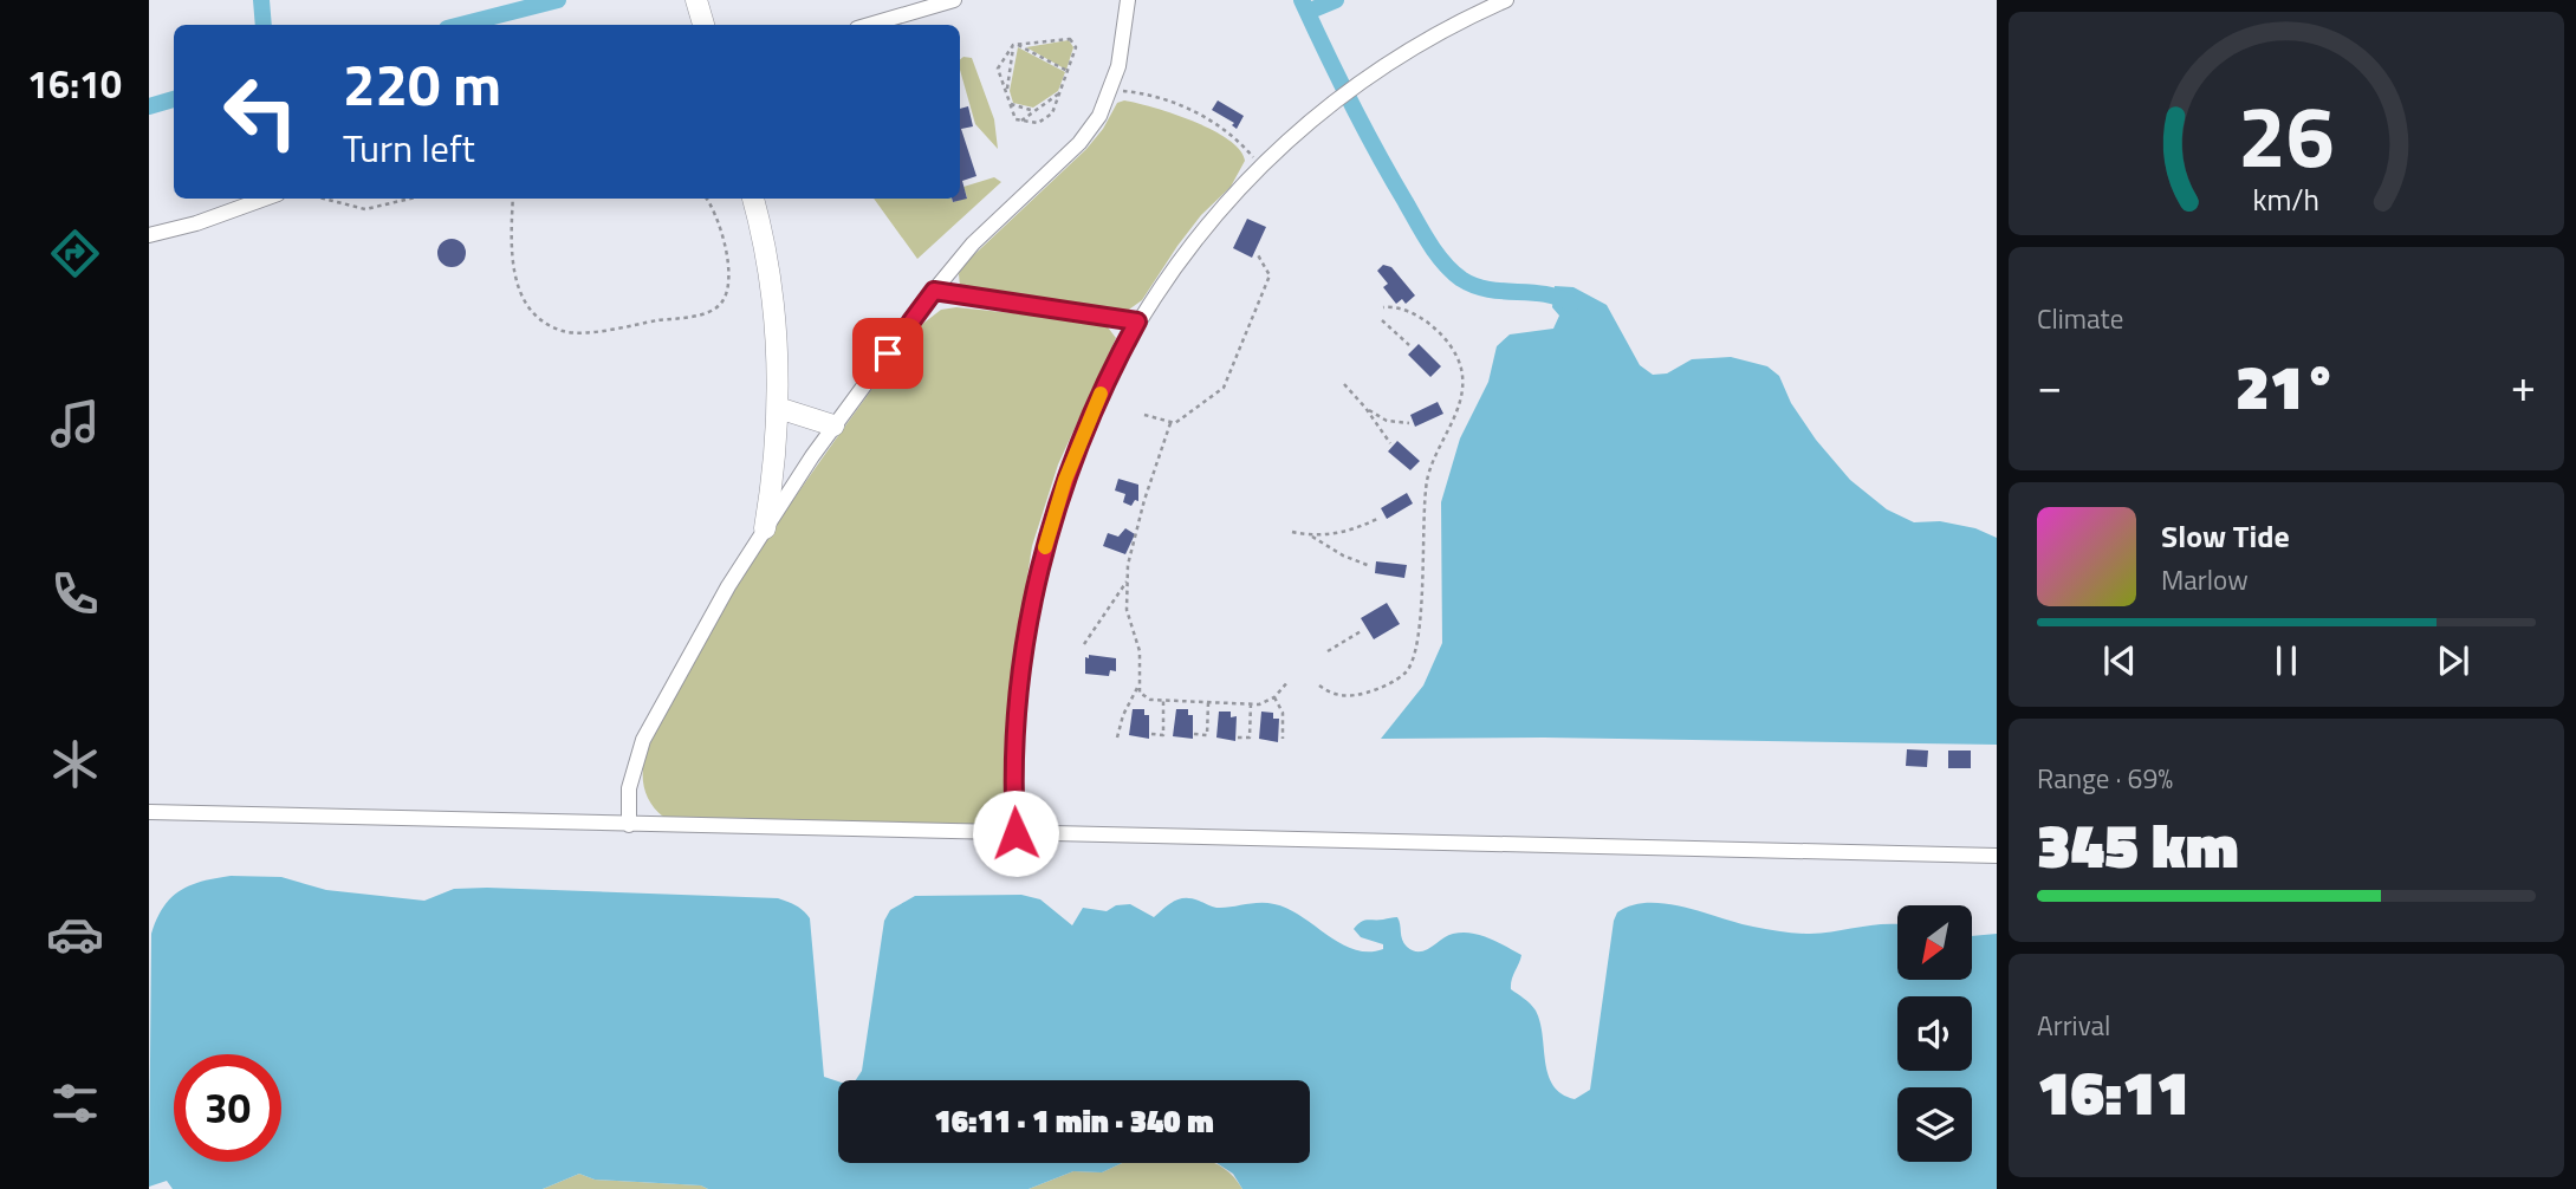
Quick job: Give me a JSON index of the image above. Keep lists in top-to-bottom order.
{
  "north": "bottom left",
  "page": {
    "tabs": "16:10",
    "turn": ["220 m", "Turn left"],
    "tile": [
      "Climate",
      ["Range · 69%", "345 km"],
      ["Arrival", "16:11"]
    ],
    "heat": ["−", "21°", "+"],
    "song": ["Slow Tide", "Marlow"],
    "limit": "30",
    "trip": "16:11 · 1 min · 340 m",
    "gauge": ["26", "km/h"]
  }
}
